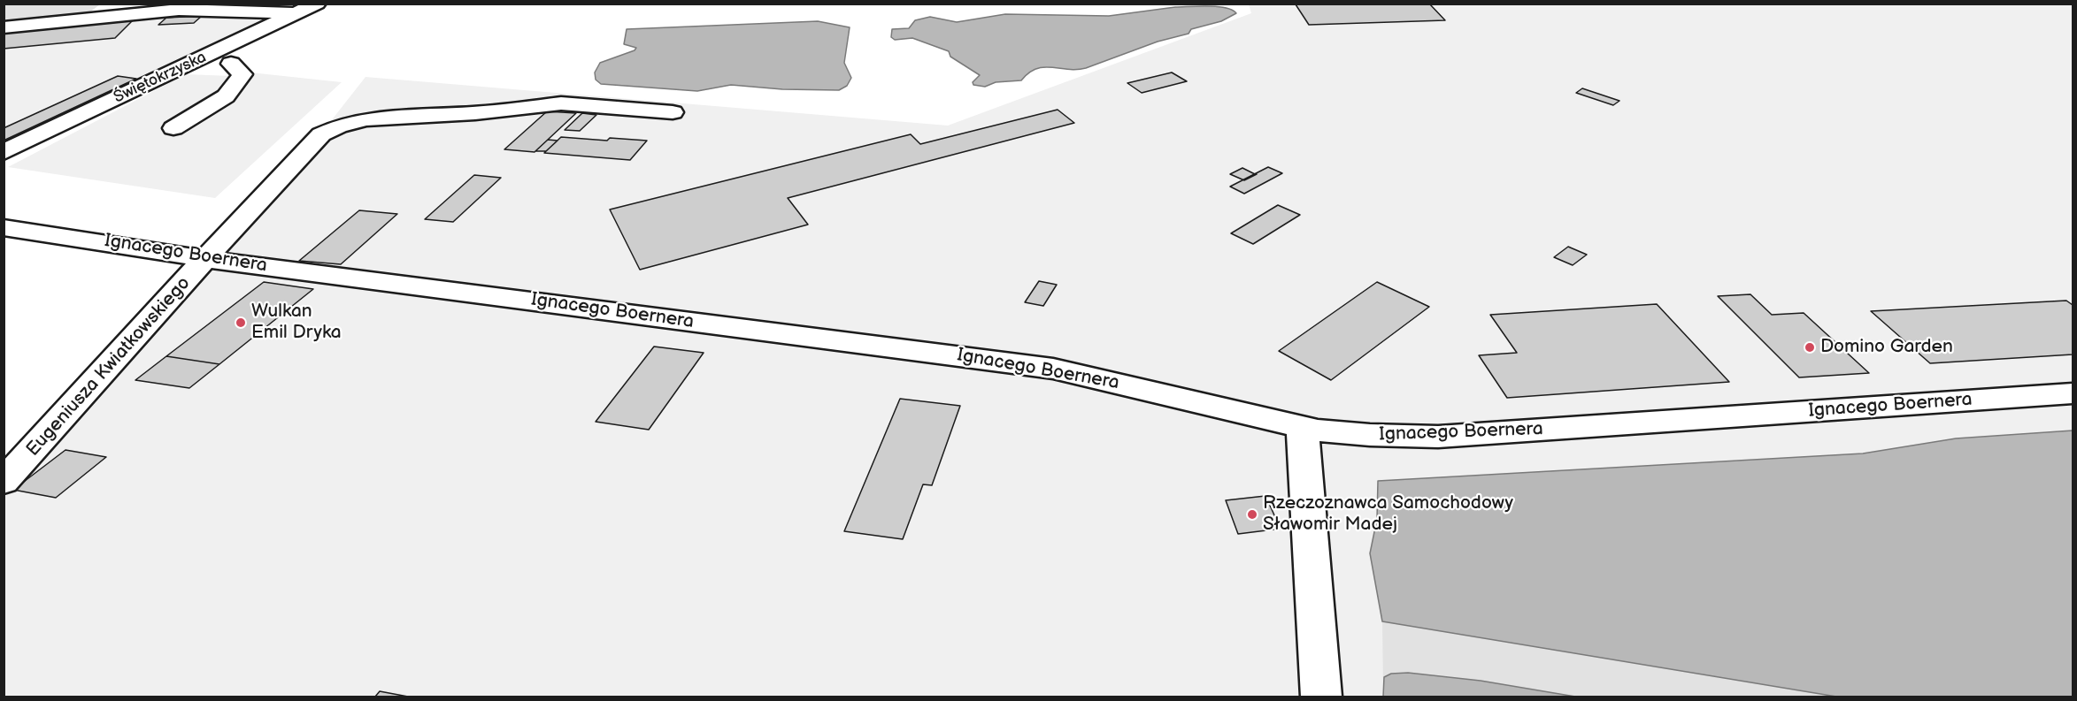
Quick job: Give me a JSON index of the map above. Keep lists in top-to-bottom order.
{
  "streets": {
    "street": ["Świętokrzyska", "Ignacego Boernera", "Eugeniusza Kwiatkowskiego"]
  },
  "crossings": [
    ["Ignacego Boernera", "Eugeniusza Kwiatkowskiego"]
  ],
  "places": ["Wulkan Emil Dryka", "Domino Garden", "Rzeczoznawca Samochodowy Sławomir Madej"]
}
